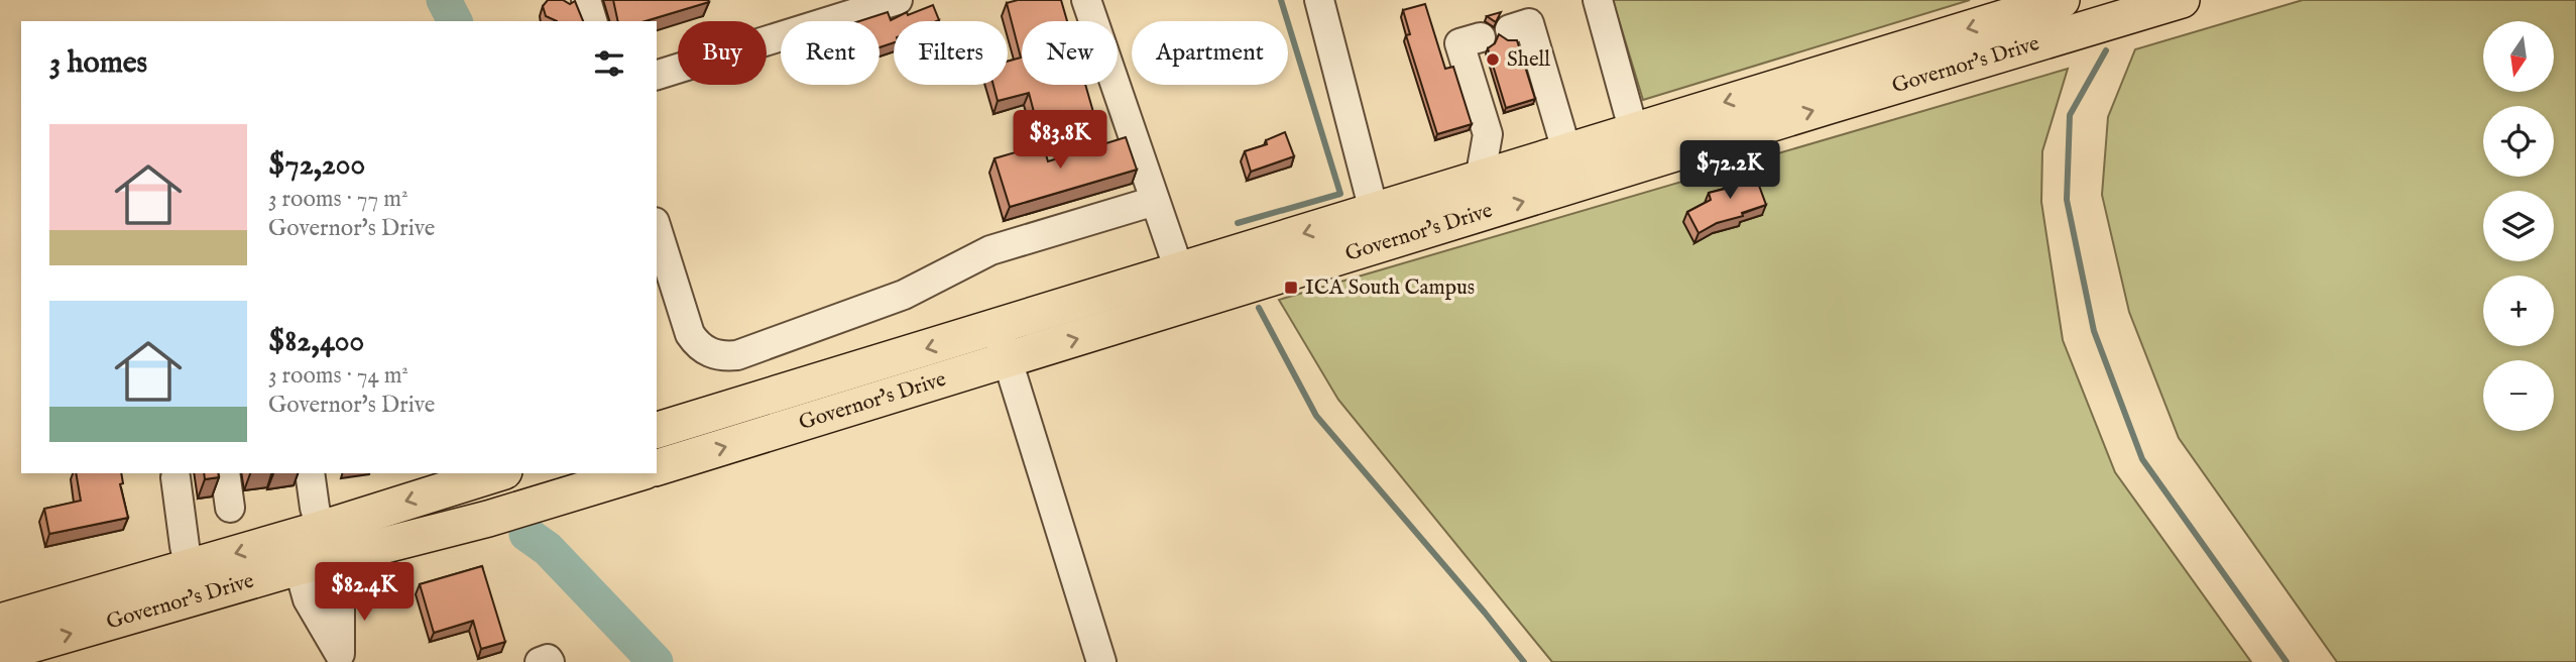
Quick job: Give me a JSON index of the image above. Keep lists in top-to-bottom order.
{
  "streets": {
    "main road": ["Governor's Drive"]
  },
  "places": {
    "other": ["Shell"],
    "transit": ["ICA South Campus"]
  },
  "north": "bottom",
  "page": {
    "map_buttons": ["+", "−"],
    "chip": [
      "Buy",
      "Rent",
      "Filters",
      "New",
      "Apartment"
    ],
    "heading": "3 homes",
    "list": [
      {
        "name": "$72,200",
        "note": "3 rooms · 77 m² · Governor's Drive"
      },
      {
        "name": "$82,400",
        "note": "3 rooms · 74 m² · Governor's Drive"
      }
    ],
    "price": ["$83.8K", "$72.2K", "$82.4K"]
  }
}
